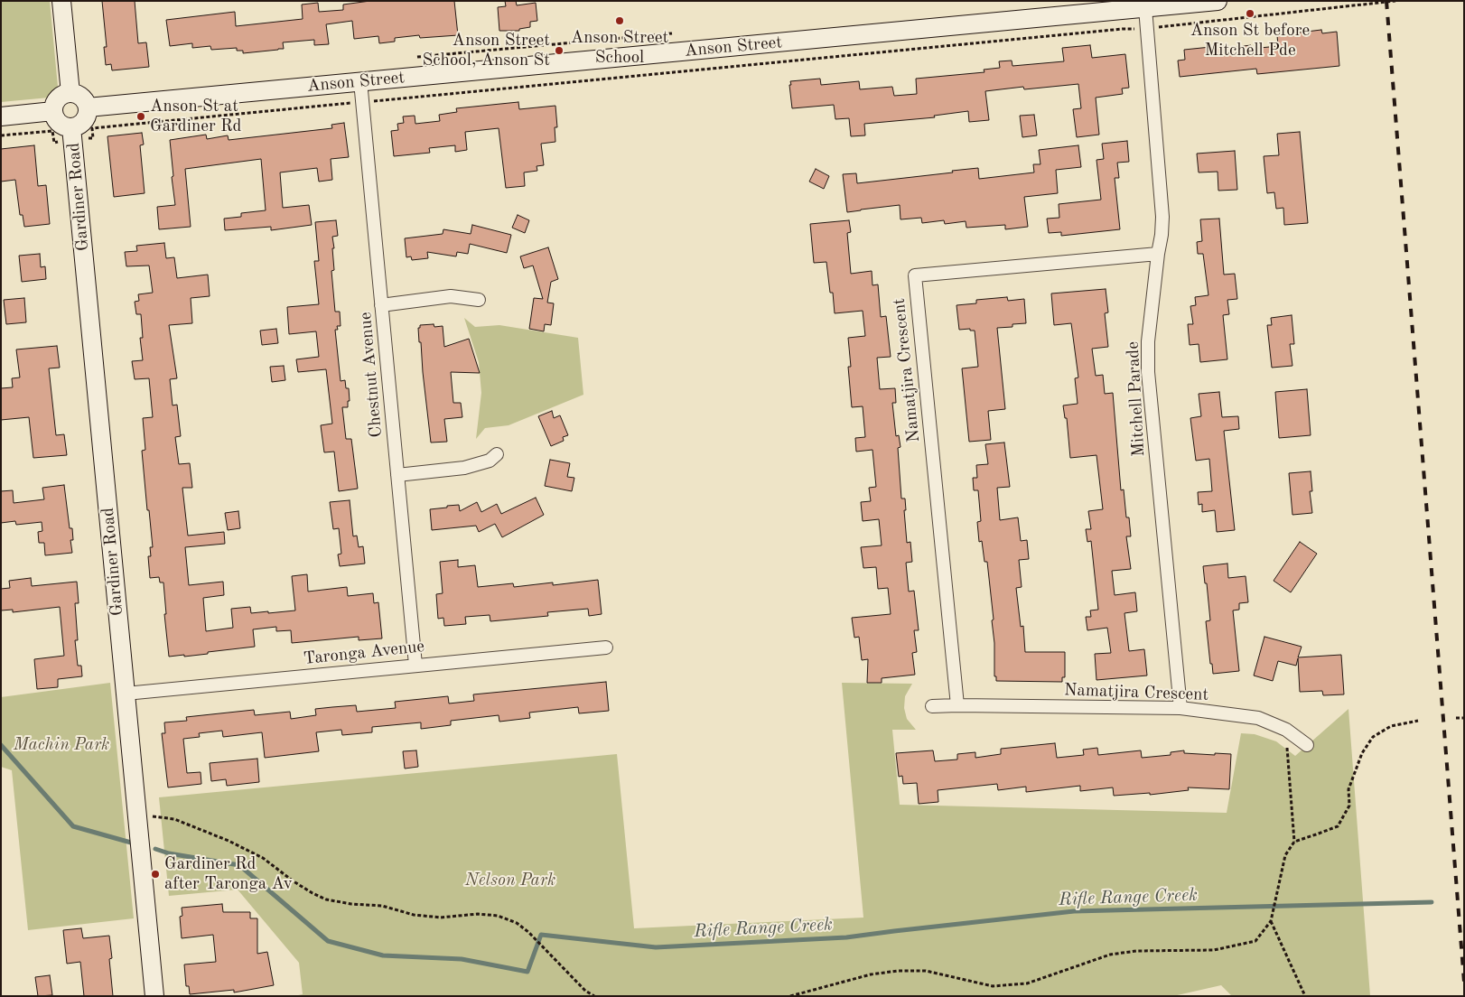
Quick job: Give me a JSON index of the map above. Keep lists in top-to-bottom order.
{
  "streets": {
    "street": [
      "Anson Street",
      "Gardiner Road",
      "Namatjira Crescent",
      "Chestnut Avenue",
      "Mitchell Parade",
      "Taronga Avenue"
    ]
  },
  "crossings": [
    ["Anson Street", "Gardiner Road"],
    ["Anson Street", "Chestnut Avenue"],
    ["Anson Street", "Mitchell Parade"],
    ["Gardiner Road", "Taronga Avenue"],
    ["Namatjira Crescent", "Mitchell Parade"],
    ["Chestnut Avenue", "Taronga Avenue"]
  ],
  "water": ["Rifle Range Creek"],
  "parks": ["Machin Park", "Nelson Park"],
  "places": [
    "Anson St before Mitchell Pde",
    "Anson Street School",
    "Anson Street School, Anson St",
    "Anson St at Gardiner Rd",
    "Gardiner Rd after Taronga Av"
  ]
}
